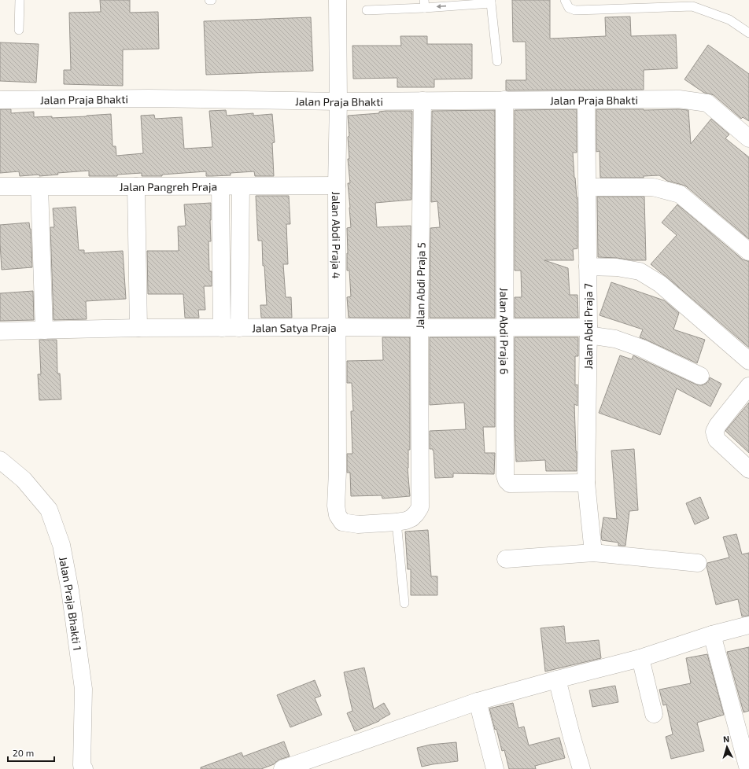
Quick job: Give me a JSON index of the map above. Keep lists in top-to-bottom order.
{
  "streets": {
    "street": [
      "Jalan Praja Bhakti",
      "Jalan Pangreh Praja",
      "Jalan Abdi Praja 4",
      "Jalan Abdi Praja 5",
      "Jalan Abdi Praja 7",
      "Jalan Satya Praja",
      "Jalan Abdi Praja 6",
      "Jalan Praja Bhakti 1"
    ]
  },
  "crossings": [
    ["Jalan Praja Bhakti", "Jalan Abdi Praja 4"],
    ["Jalan Praja Bhakti", "Jalan Abdi Praja 5"],
    ["Jalan Praja Bhakti", "Jalan Abdi Praja 7"],
    ["Jalan Praja Bhakti", "Jalan Abdi Praja 6"],
    ["Jalan Pangreh Praja", "Jalan Abdi Praja 4"],
    ["Jalan Abdi Praja 4", "Jalan Abdi Praja 5"],
    ["Jalan Abdi Praja 4", "Jalan Satya Praja"],
    ["Jalan Abdi Praja 5", "Jalan Satya Praja"],
    ["Jalan Abdi Praja 7", "Jalan Satya Praja"],
    ["Jalan Abdi Praja 7", "Jalan Abdi Praja 6"],
    ["Jalan Satya Praja", "Jalan Abdi Praja 6"]
  ],
  "scale_bar": "20 m",
  "north": "top"
}
